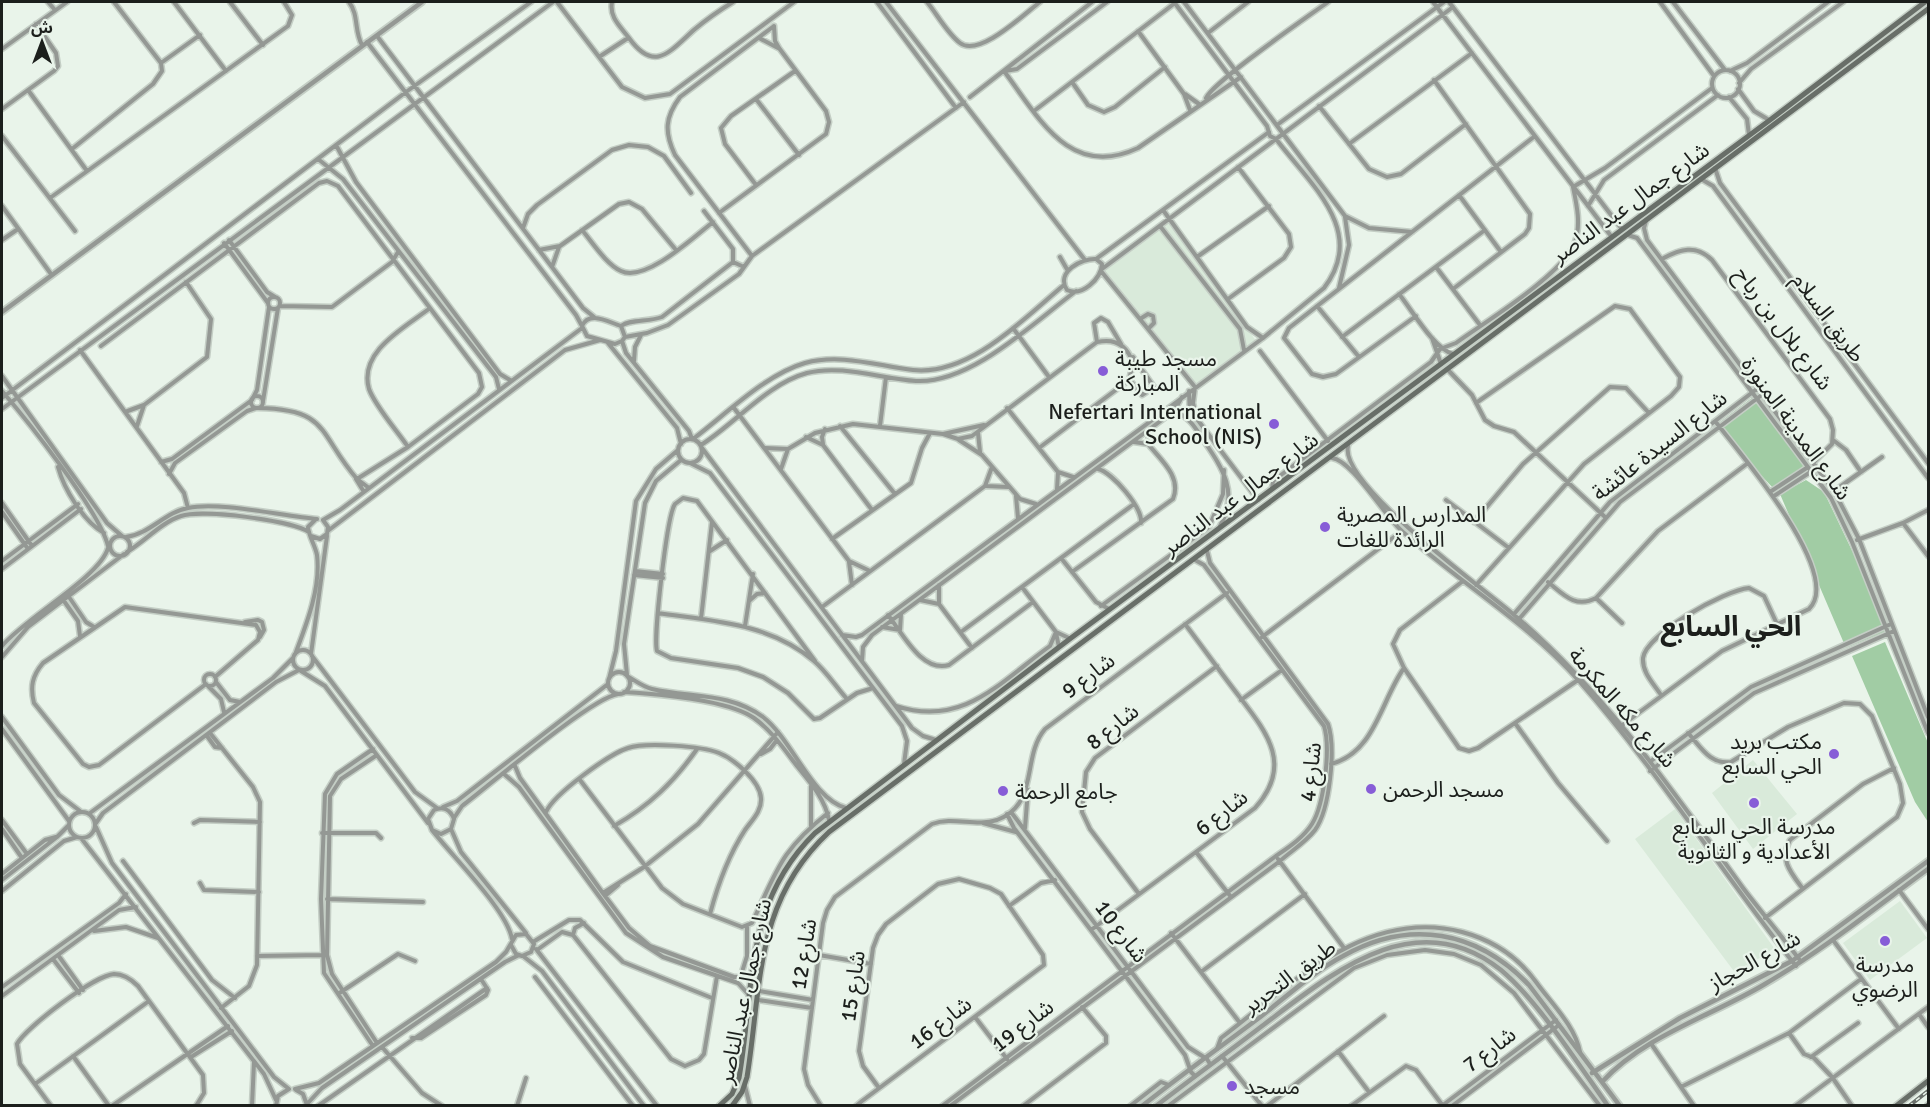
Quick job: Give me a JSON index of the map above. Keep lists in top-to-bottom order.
{
  "streets": {
    "main road": ["شارع جمال عبد الناصر"],
    "street": [
      "طريق السلام",
      "شارع بلال بن رباح",
      "شارع المدينة المنورة",
      "شارع السيدة عائشة",
      "شارع 9",
      "شارع مكه المكرمة",
      "شارع 8",
      "شارع 4",
      "شارع 6",
      "شارع 10",
      "شارع 12",
      "شارع الحجاز",
      "طريق التحرير",
      "شارع 15",
      "شارع 16",
      "شارع 19",
      "شارع 7"
    ]
  },
  "crossings": [
    ["شارع جمال عبد الناصر", "طريق السلام"],
    ["شارع جمال عبد الناصر", "شارع المدينة المنورة"],
    ["شارع جمال عبد الناصر", "شارع مكه المكرمة"],
    ["شارع جمال عبد الناصر", "شارع 4"],
    ["شارع بلال بن رباح", "شارع المدينة المنورة"],
    ["شارع المدينة المنورة", "شارع السيدة عائشة"],
    ["شارع السيدة عائشة", "شارع مكه المكرمة"],
    ["شارع 9", "شارع 4"],
    ["شارع 9", "شارع 6"],
    ["شارع 9", "شارع 10"],
    ["شارع 9", "شارع 12"],
    ["شارع مكه المكرمة", "شارع الحجاز"],
    ["شارع 8", "شارع 6"],
    ["شارع 4", "شارع 10"],
    ["شارع 4", "شارع 19"],
    ["شارع 6", "شارع 10"],
    ["شارع 10", "شارع 12"],
    ["شارع 10", "طريق التحرير"],
    ["شارع 10", "شارع 19"],
    ["شارع الحجاز", "طريق التحرير"],
    ["طريق التحرير", "شارع 7"],
    ["شارع 15", "شارع 16"]
  ],
  "districts": ["الحي السابع"],
  "places": [
    "مسجد طيبة المباركة",
    "Nefertari International School (NIS)",
    "المدارس المصرية الرائدة للغات",
    "مكتب بريد الحي السابع",
    "مسجد الرحمن",
    "جامع الرحمة",
    "مدرسة الحي السابع الأعدادية و الثانوية",
    "مدرسة الرضوي",
    "مسجد"
  ],
  "north": "top"
}
